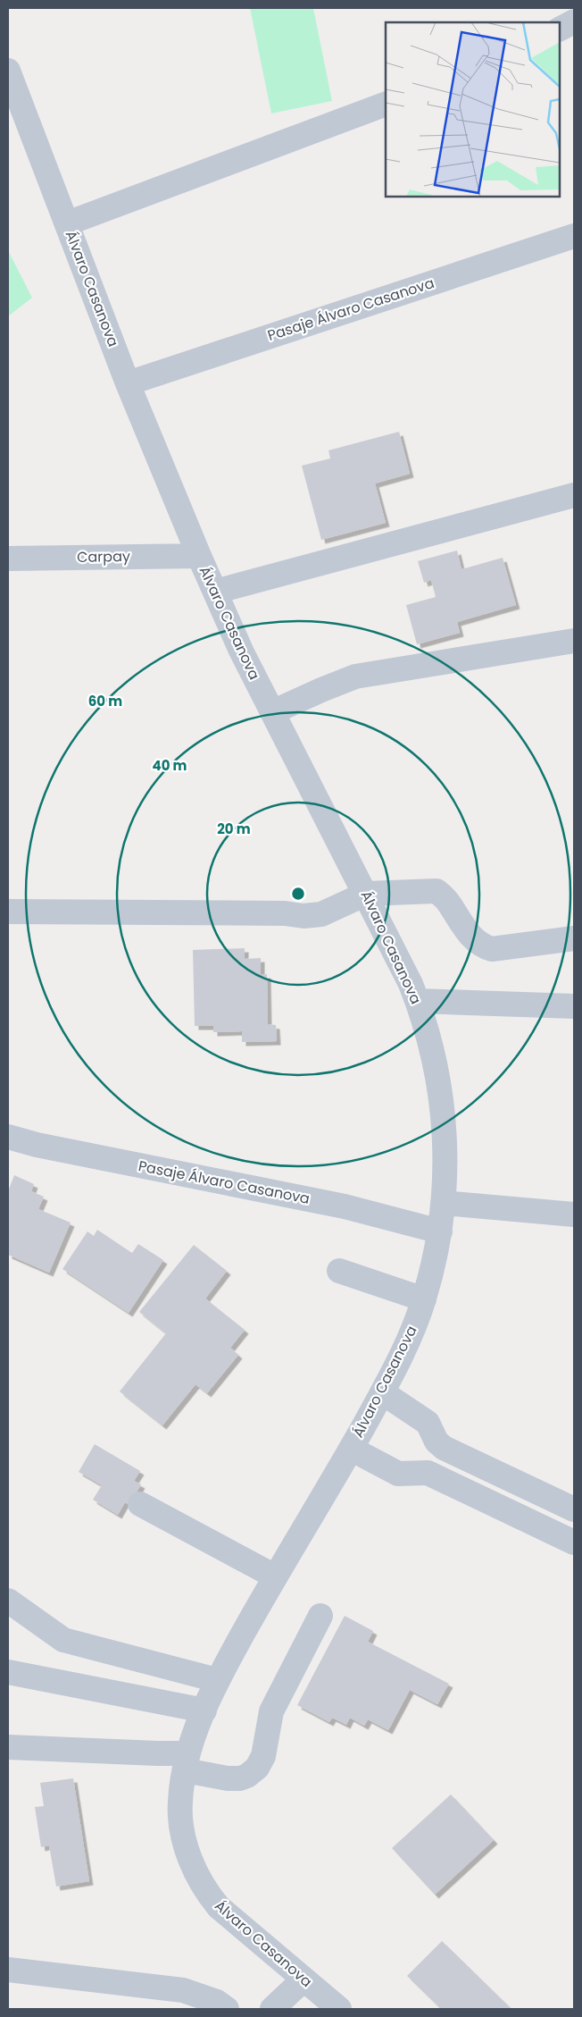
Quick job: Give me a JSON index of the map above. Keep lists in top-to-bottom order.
{
  "streets": {
    "street": ["Álvaro Casanova", "Pasaje Álvaro Casanova", "Carpay"]
  },
  "crossings": [
    ["Álvaro Casanova", "Pasaje Álvaro Casanova"],
    ["Álvaro Casanova", "Carpay"]
  ],
  "rings": ["60 m", "40 m", "20 m"]
}
